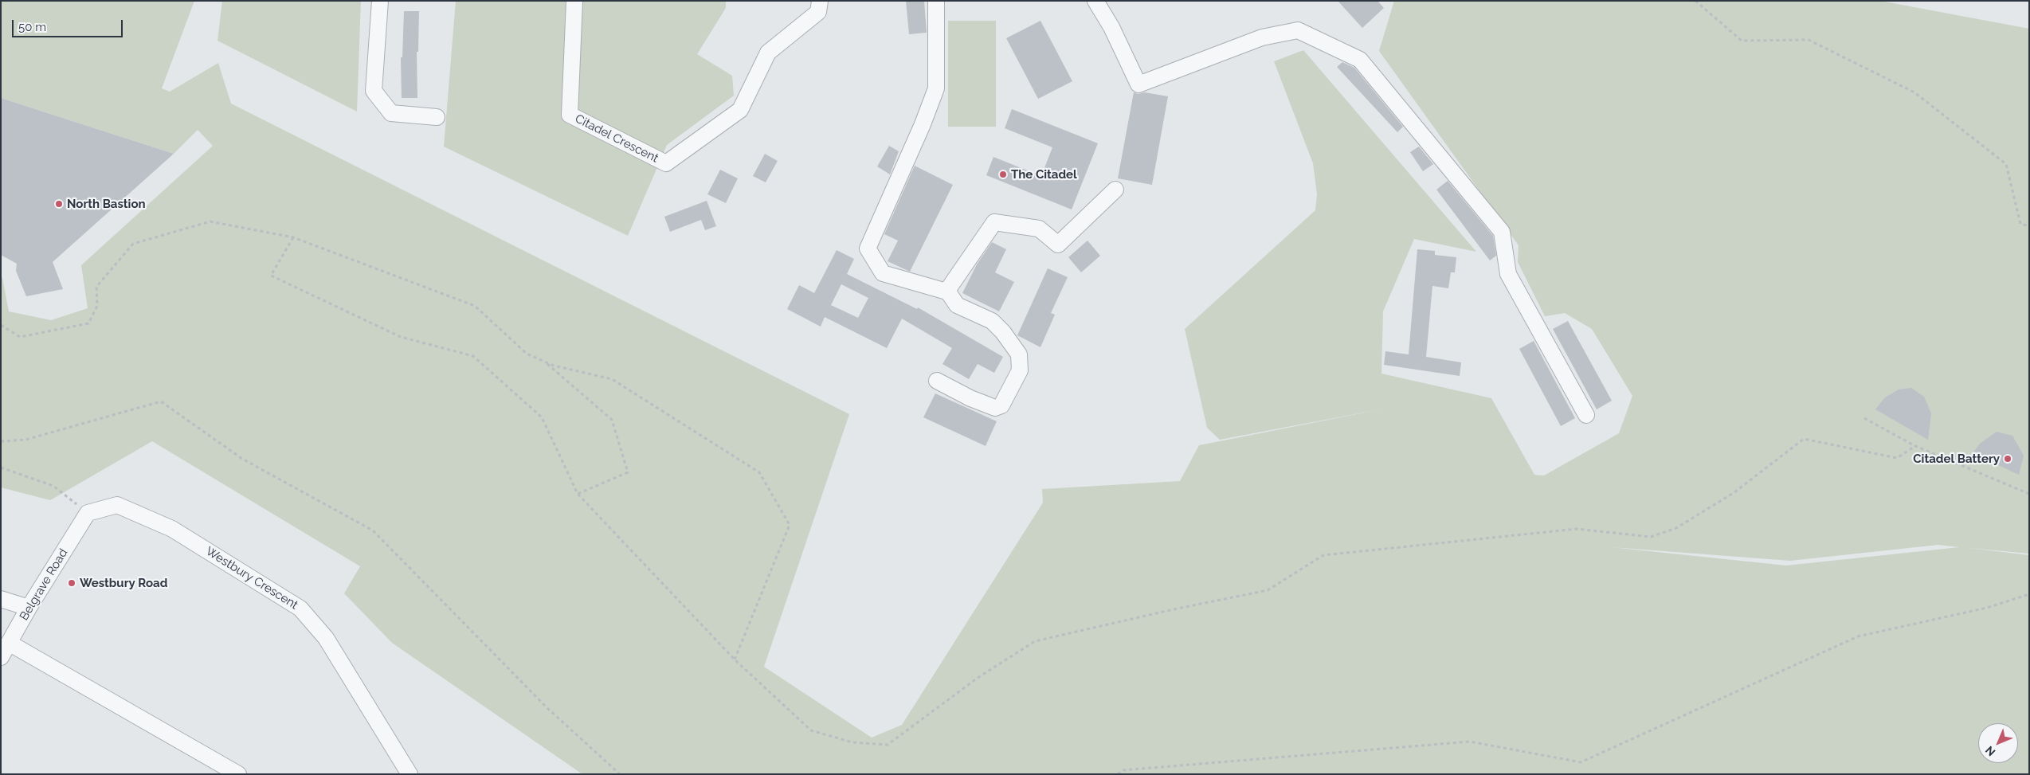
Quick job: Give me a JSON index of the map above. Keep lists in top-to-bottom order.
{
  "streets": {
    "street": ["Citadel Crescent", "Westbury Crescent", "Belgrave Road"]
  },
  "crossings": [
    ["Westbury Crescent", "Belgrave Road"]
  ],
  "places": [
    "The Citadel",
    "North Bastion",
    "Citadel Battery",
    "Westbury Road"
  ],
  "scale_bar": "50 m",
  "north": "bottom left"
}
